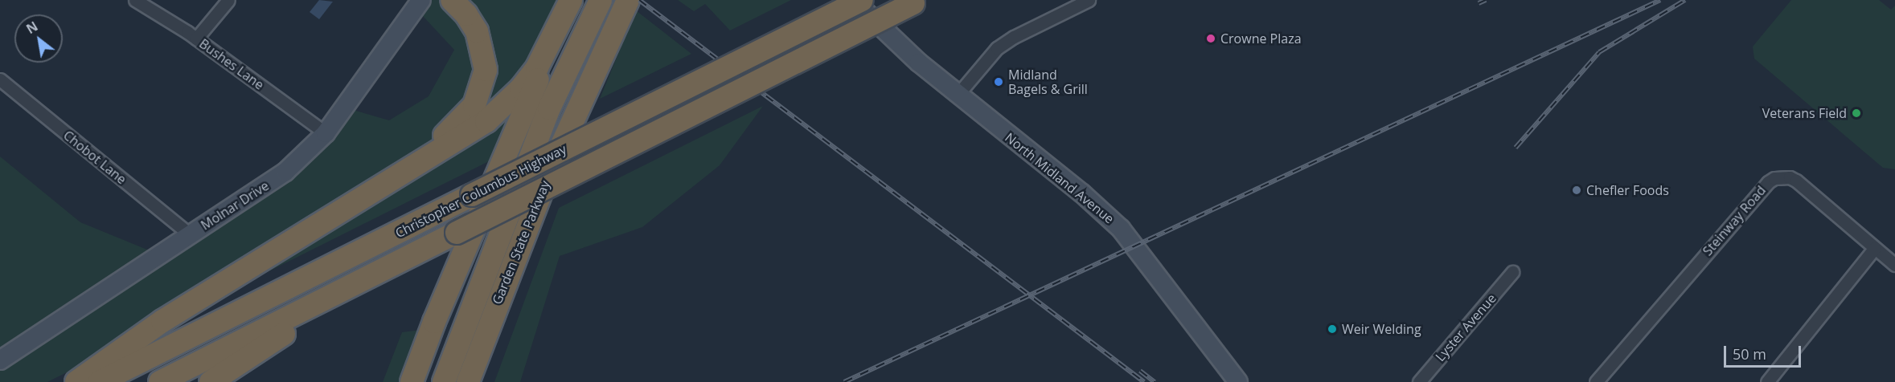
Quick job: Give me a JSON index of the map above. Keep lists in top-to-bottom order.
{
  "streets": {
    "highway": ["Christopher Columbus Highway", "Garden State Parkway"],
    "street": [
      "Bushes Lane",
      "Chobot Lane",
      "North Midland Avenue",
      "Molnar Drive",
      "Steinway Road",
      "Lyster Avenue"
    ]
  },
  "crossings": [
    ["Bushes Lane", "Molnar Drive"],
    ["Chobot Lane", "Molnar Drive"]
  ],
  "places": [
    "Crowne Plaza",
    "Midland Bagels & Grill",
    "Veterans Field",
    "Chefler Foods",
    "Weir Welding"
  ],
  "scale_bar": "50 m",
  "north": "top left"
}
